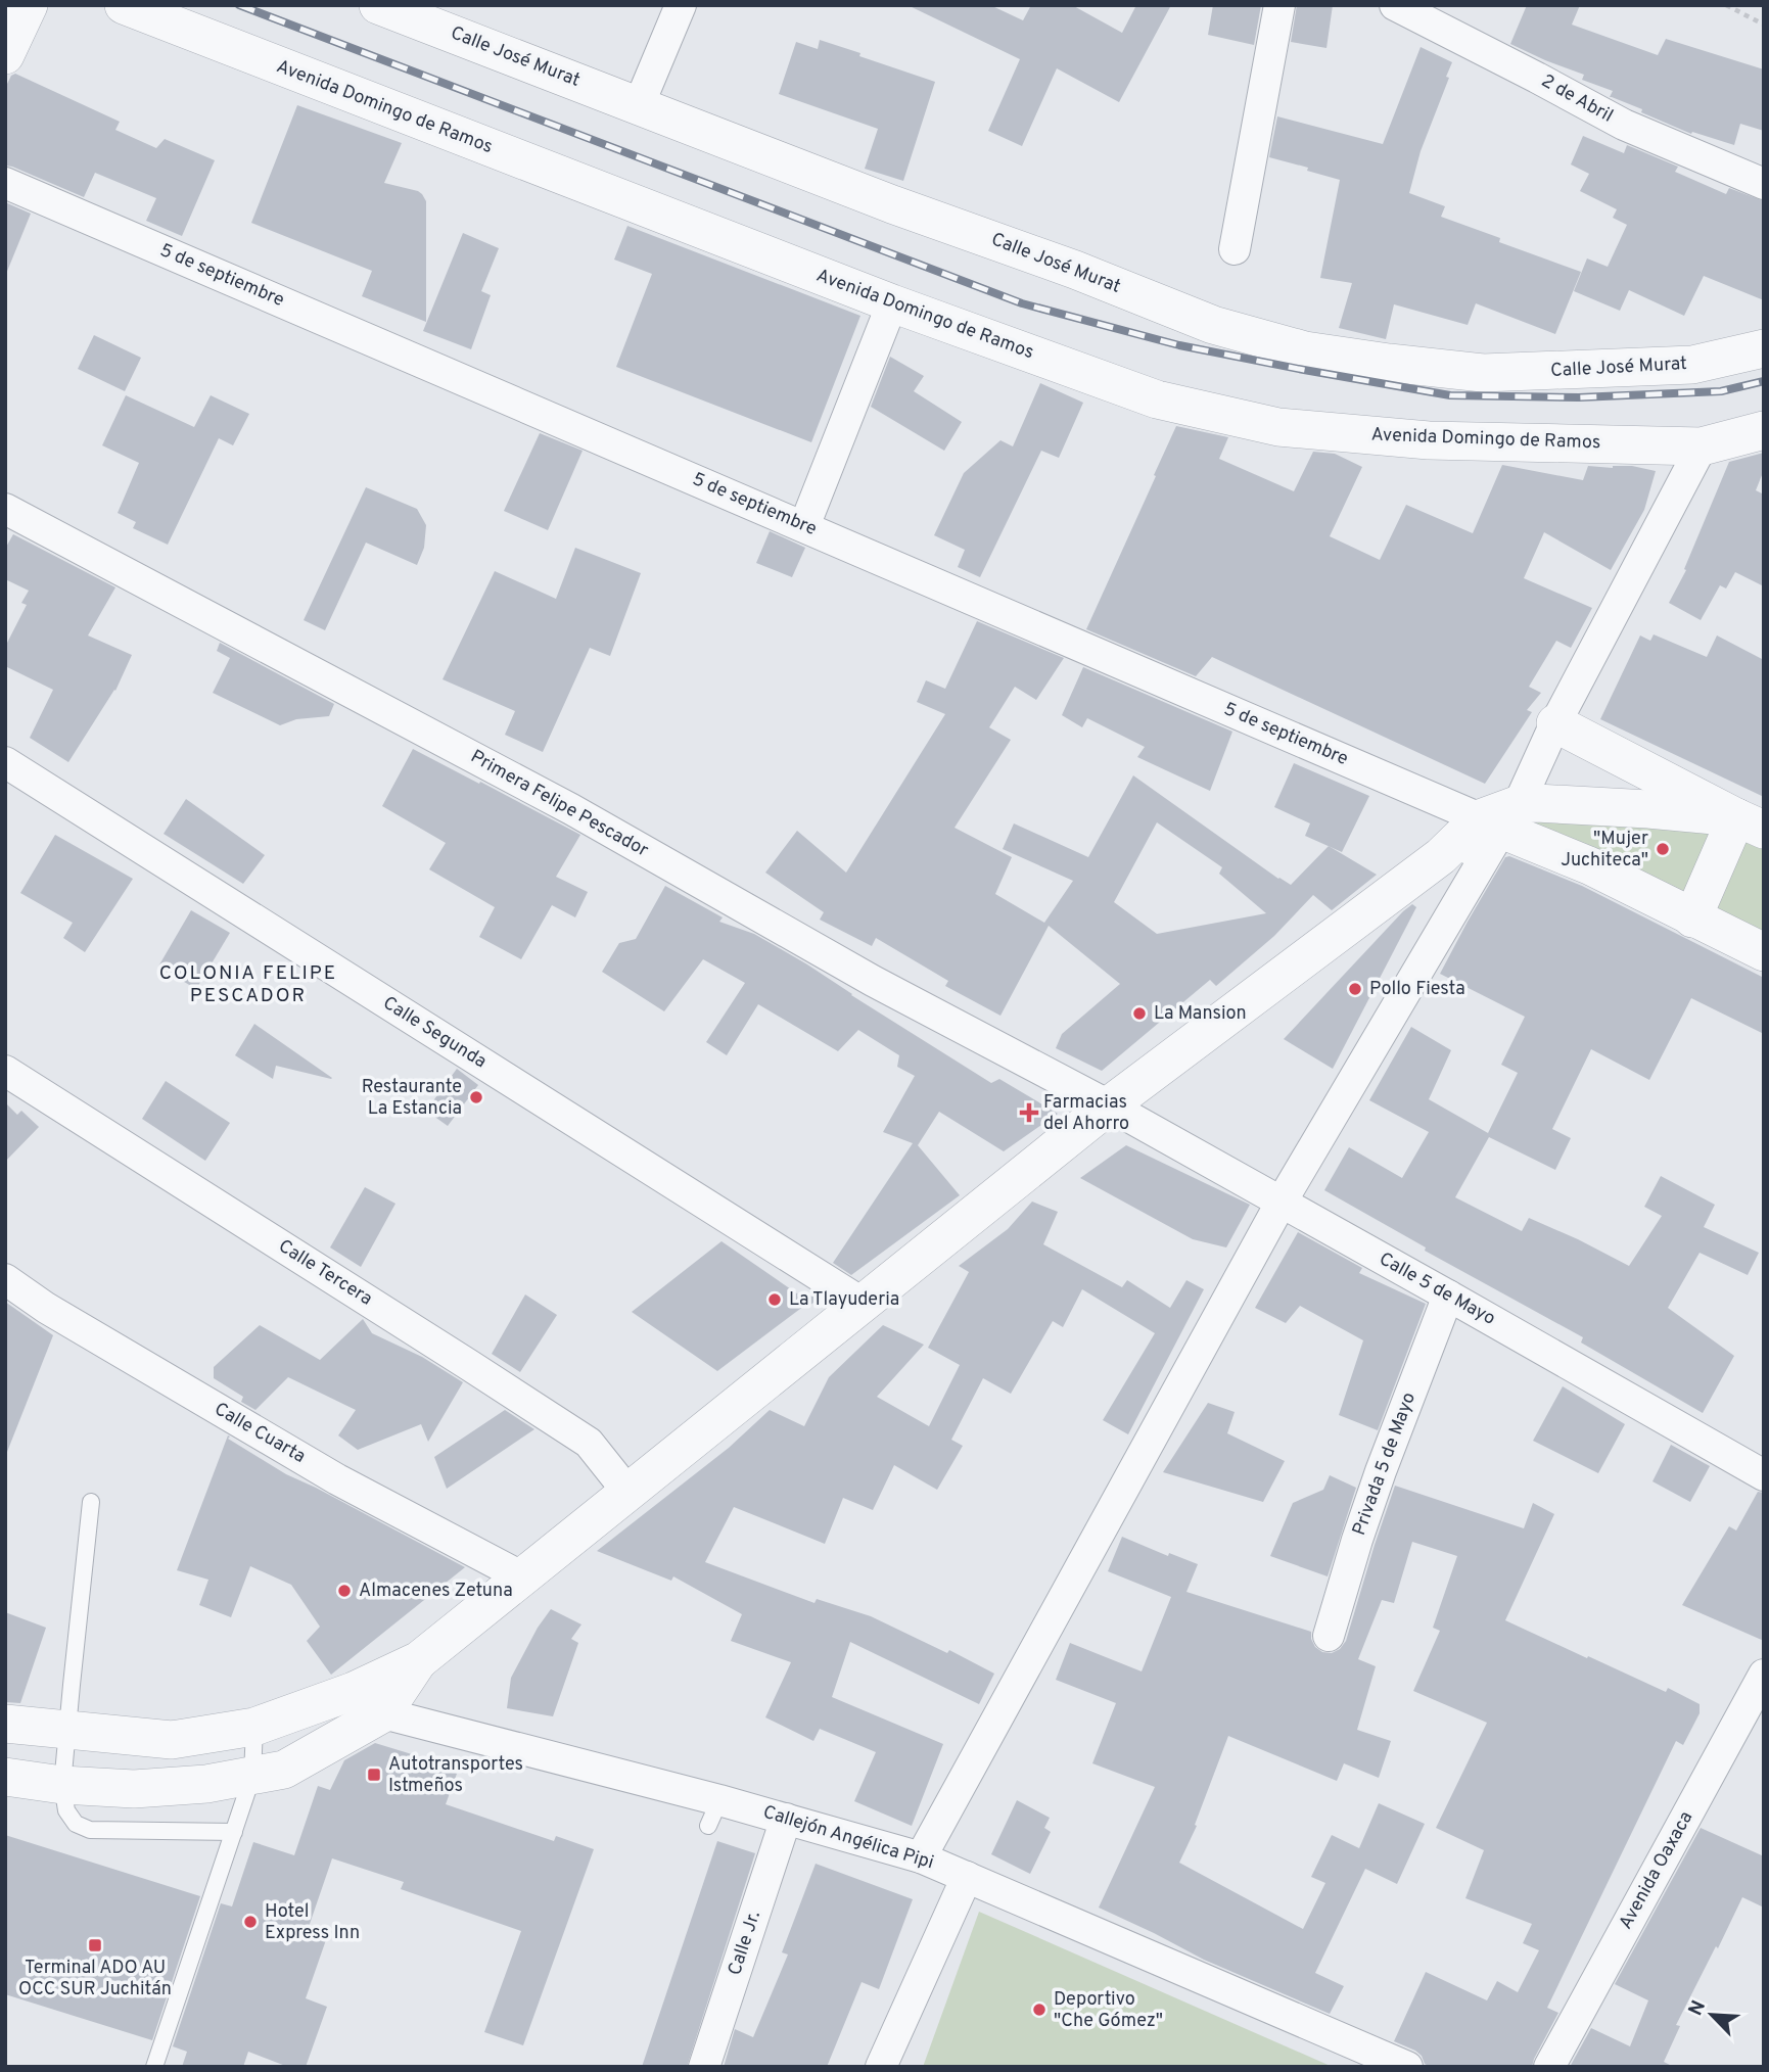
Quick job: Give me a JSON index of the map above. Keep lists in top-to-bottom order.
{
  "streets": {
    "street": [
      "Calle José Murat",
      "2 de Abril",
      "Avenida Domingo de Ramos",
      "5 de septiembre",
      "Primera Felipe Pescador",
      "Calle Segunda",
      "Calle Tercera",
      "Calle 5 de Mayo",
      "Calle Cuarta",
      "Privada 5 de Mayo",
      "Callejón Angélica Pipi",
      "Avenida Oaxaca",
      "Calle Jr."
    ]
  },
  "crossings": [
    ["Primera Felipe Pescador", "Calle 5 de Mayo"],
    ["Calle 5 de Mayo", "Privada 5 de Mayo"],
    ["Callejón Angélica Pipi", "Calle Jr."]
  ],
  "districts": ["COLONIA FELIPE PESCADOR"],
  "places": {
    "other": [
      "\"Mujer Juchiteca\"",
      "Pollo Fiesta",
      "La Mansion",
      "Restaurante La Estancia",
      "La Tlayuderia",
      "Almacenes Zetuna",
      "Hotel Express Inn",
      "Deportivo \"Che Gómez\""
    ],
    "health": ["Farmacias del Ahorro"],
    "transit": ["Autotransportes Istmeños", "Terminal ADO AU OCC SUR Juchitán"]
  },
  "north": "top left"
}
